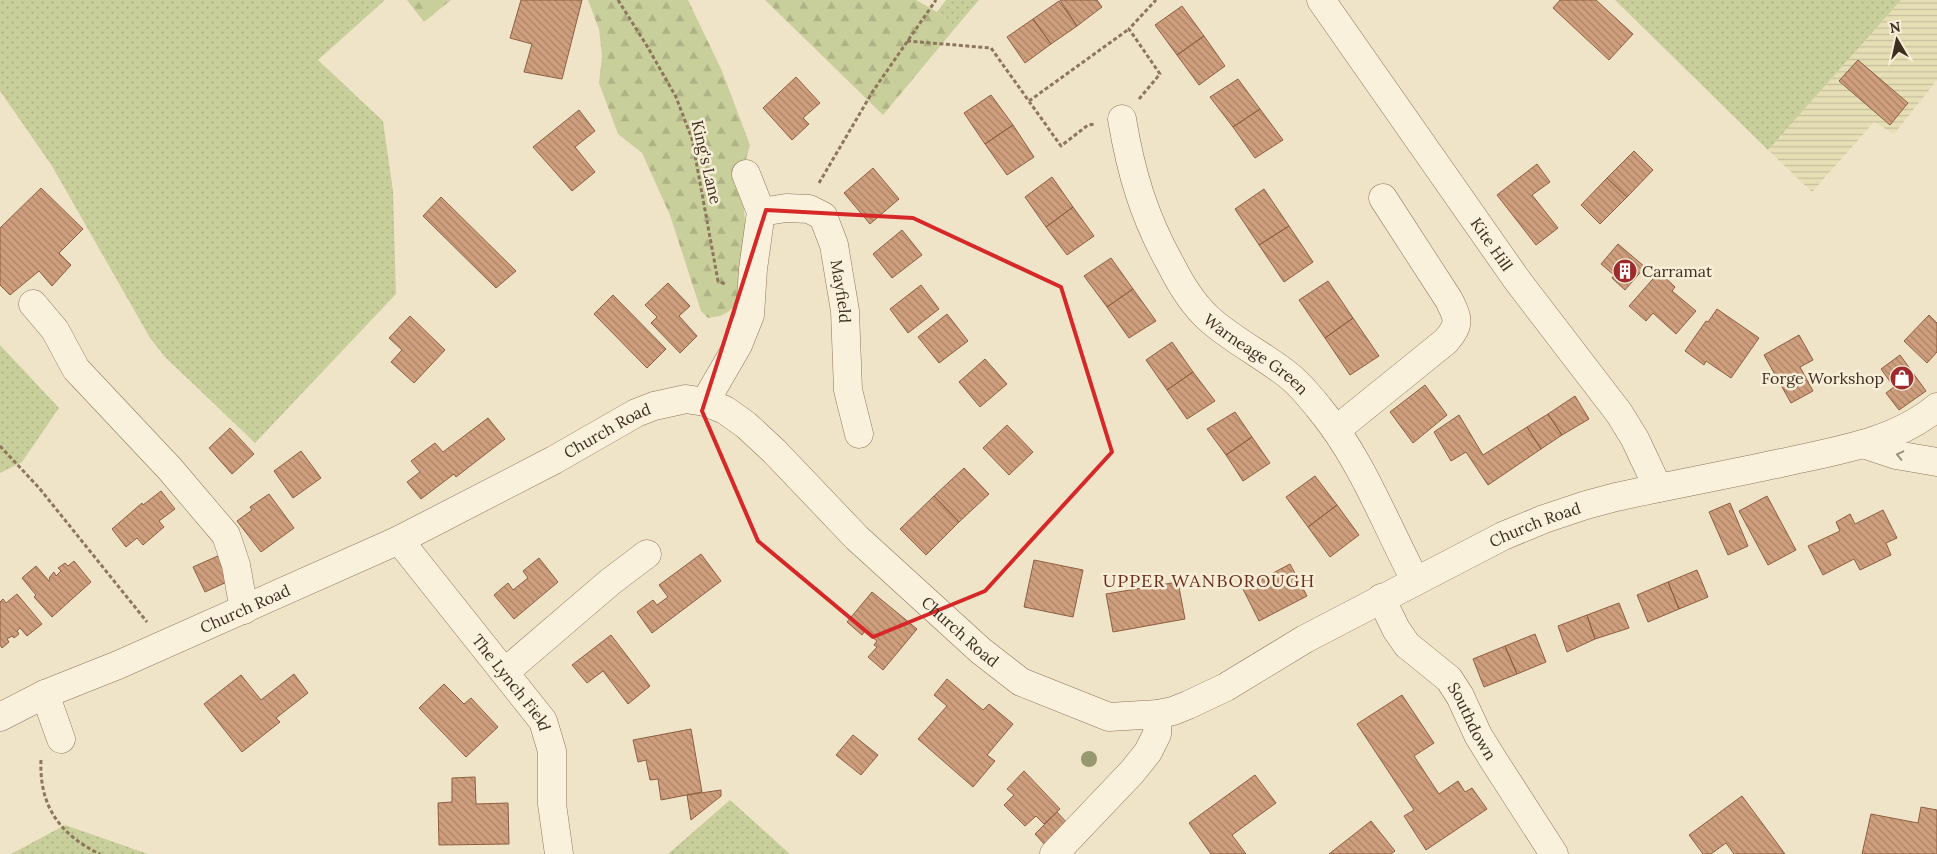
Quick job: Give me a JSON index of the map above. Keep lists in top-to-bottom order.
{
  "streets": {
    "street": [
      "Kite Hill",
      "Mayfield",
      "Warneage Green",
      "Church Road",
      "The Lynch Field",
      "Southdown"
    ],
    "path": ["King's Lane"]
  },
  "crossings": [
    ["Kite Hill", "Church Road"],
    ["Warneage Green", "Church Road"],
    ["Church Road", "The Lynch Field"],
    ["Church Road", "Southdown"]
  ],
  "districts": ["UPPER WANBOROUGH"],
  "places": {
    "building": ["Carramat"],
    "shop": ["Forge Workshop"]
  },
  "north": "top"
}
